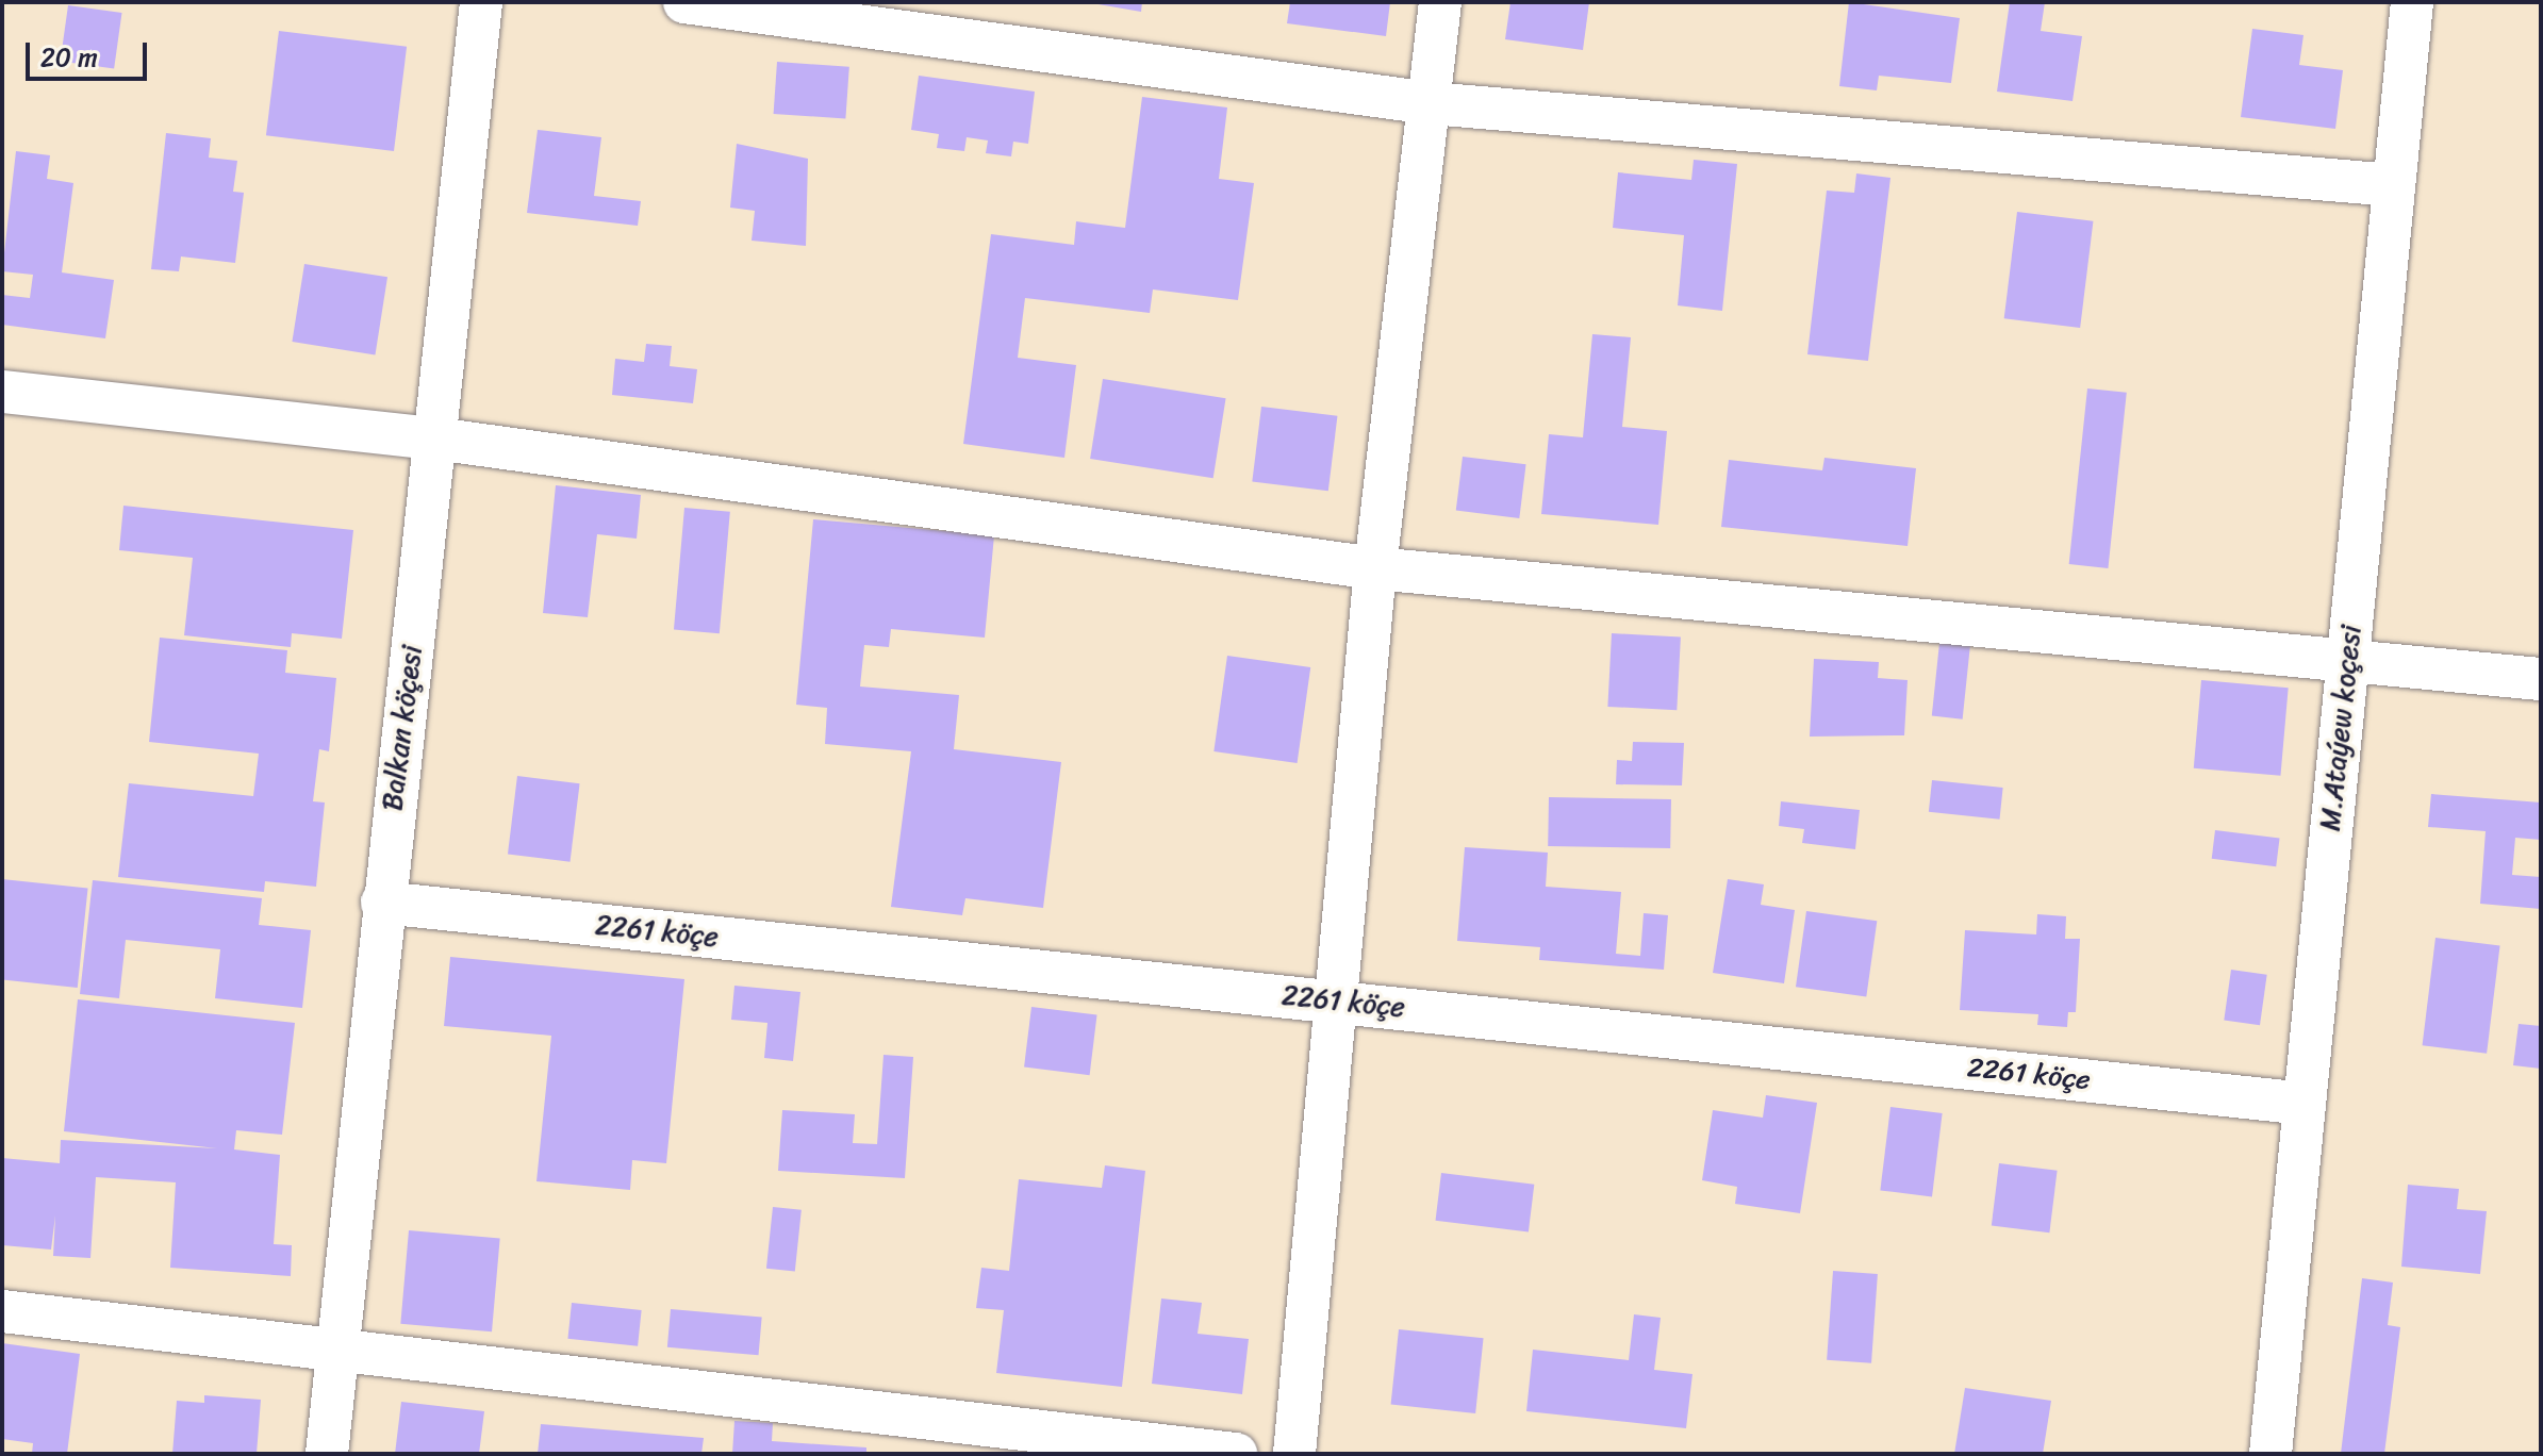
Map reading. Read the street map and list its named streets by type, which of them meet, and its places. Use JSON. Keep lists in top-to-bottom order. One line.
{"streets":{"street":["Balkan köçesi","M.Ataýew koçesi","2261 köçe"]},"crossings":[["Balkan köçesi","2261 köçe"],["M.Ataýew koçesi","2261 köçe"]],"scale_bar":"20 m"}
